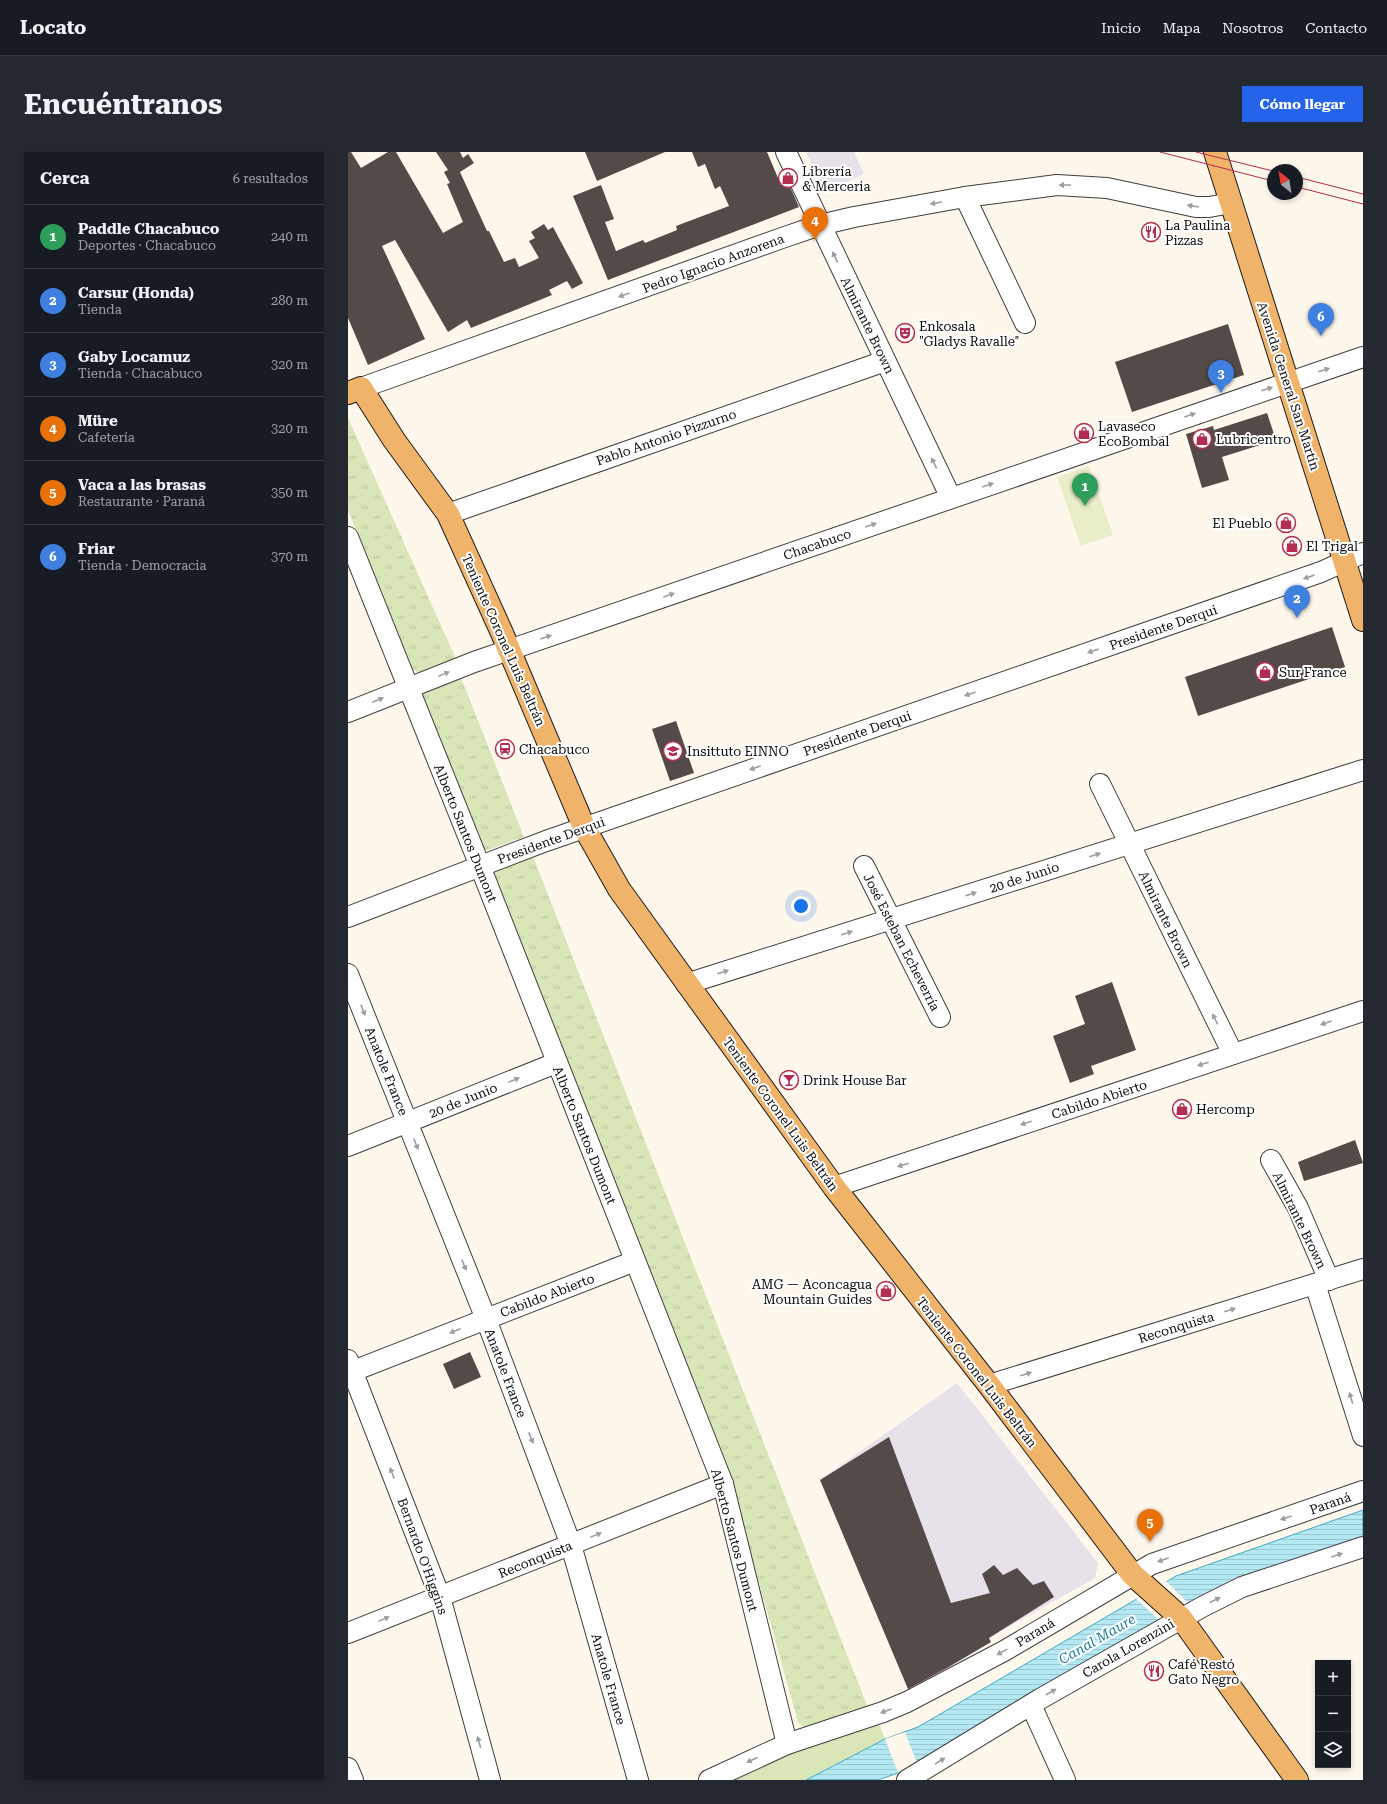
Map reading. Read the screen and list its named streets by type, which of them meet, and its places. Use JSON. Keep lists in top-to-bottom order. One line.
{"streets":{"main road":["Avenida General San Martín","Teniente Coronel Luis Beltrán"],"street":["Pedro Ignacio Anzorena","Almirante Brown","Pablo Antonio Pizzurno","Chacabuco","Presidente Derqui","Alberto Santos Dumont","20 de Junio","José Esteban Echeverría","Anatole France","Cabildo Abierto","Reconquista","Paraná","Bernardo O'Higgins","Carola Lorenzini"]},"crossings":[["Pedro Ignacio Anzorena","Almirante Brown"],["Pedro Ignacio Anzorena","Avenida General San Martín"],["Pedro Ignacio Anzorena","Teniente Coronel Luis Beltrán"],["Almirante Brown","Pablo Antonio Pizzurno"],["Almirante Brown","Chacabuco"],["Almirante Brown","20 de Junio"],["Almirante Brown","Cabildo Abierto"],["Almirante Brown","Reconquista"],["Avenida General San Martín","Chacabuco"],["Avenida General San Martín","Presidente Derqui"],["Pablo Antonio Pizzurno","Teniente Coronel Luis Beltrán"],["Chacabuco","Teniente Coronel Luis Beltrán"],["Chacabuco","Alberto Santos Dumont"],["Presidente Derqui","Teniente Coronel Luis Beltrán"],["Presidente Derqui","Alberto Santos Dumont"],["Teniente Coronel Luis Beltrán","20 de Junio"],["Teniente Coronel Luis Beltrán","Cabildo Abierto"],["Teniente Coronel Luis Beltrán","Reconquista"],["Teniente Coronel Luis Beltrán","Paraná"],["Teniente Coronel Luis Beltrán","Carola Lorenzini"],["Alberto Santos Dumont","20 de Junio"],["Alberto Santos Dumont","Cabildo Abierto"],["Alberto Santos Dumont","Reconquista"],["Alberto Santos Dumont","Paraná"],["20 de Junio","José Esteban Echeverría"],["20 de Junio","Anatole France"],["Anatole France","Cabildo Abierto"],["Anatole France","Reconquista"],["Cabildo Abierto","Bernardo O'Higgins"],["Reconquista","Bernardo O'Higgins"]],"one_way":["Pedro Ignacio Anzorena","Almirante Brown","Chacabuco","Presidente Derqui","20 de Junio","Anatole France","Cabildo Abierto","Reconquista","Paraná","Bernardo O'Higgins","Carola Lorenzini"],"water":["Canal Maure"],"places":{"shop":["Librería & Merceria","Lavaseco EcoBombal","Lubricentro","El Pueblo","El Trigal","Sur France","Hercomp","AMG — Aconcagua Mountain Guides"],"restaurant":["La Paulina Pizzas","Café Restó Gato Negro"],"theatre":["Enkosala \"Gladys Ravalle\""],"station":["Chacabuco"],"school or university":["Insittuto EINNO"],"bar":["Drink House Bar"]},"north":"top left","page":{"header":"Locato","nav":["Inicio","Mapa","Nosotros","Contacto"],"buttons":"Cómo llegar","title":"Encuéntranos","heading":["Cerca","6 resultados"],"list":[{"mark":"1","name":"Paddle Chacabuco","note":"Deportes · Chacabuco","value":"240 m"},{"mark":"2","name":"Carsur (Honda)","note":"Tienda","value":"280 m"},{"mark":"3","name":"Gaby Locamuz","note":"Tienda · Chacabuco","value":"320 m"},{"mark":"4","name":"Müre","note":"Cafetería","value":"320 m"},{"mark":"5","name":"Vaca a las brasas","note":"Restaurante · Paraná","value":"350 m"},{"mark":"6","name":"Friar","note":"Tienda · Democracia","value":"370 m"}],"pins":["4","6","3","1","2","5"],"map_buttons":["+","−"]}}
